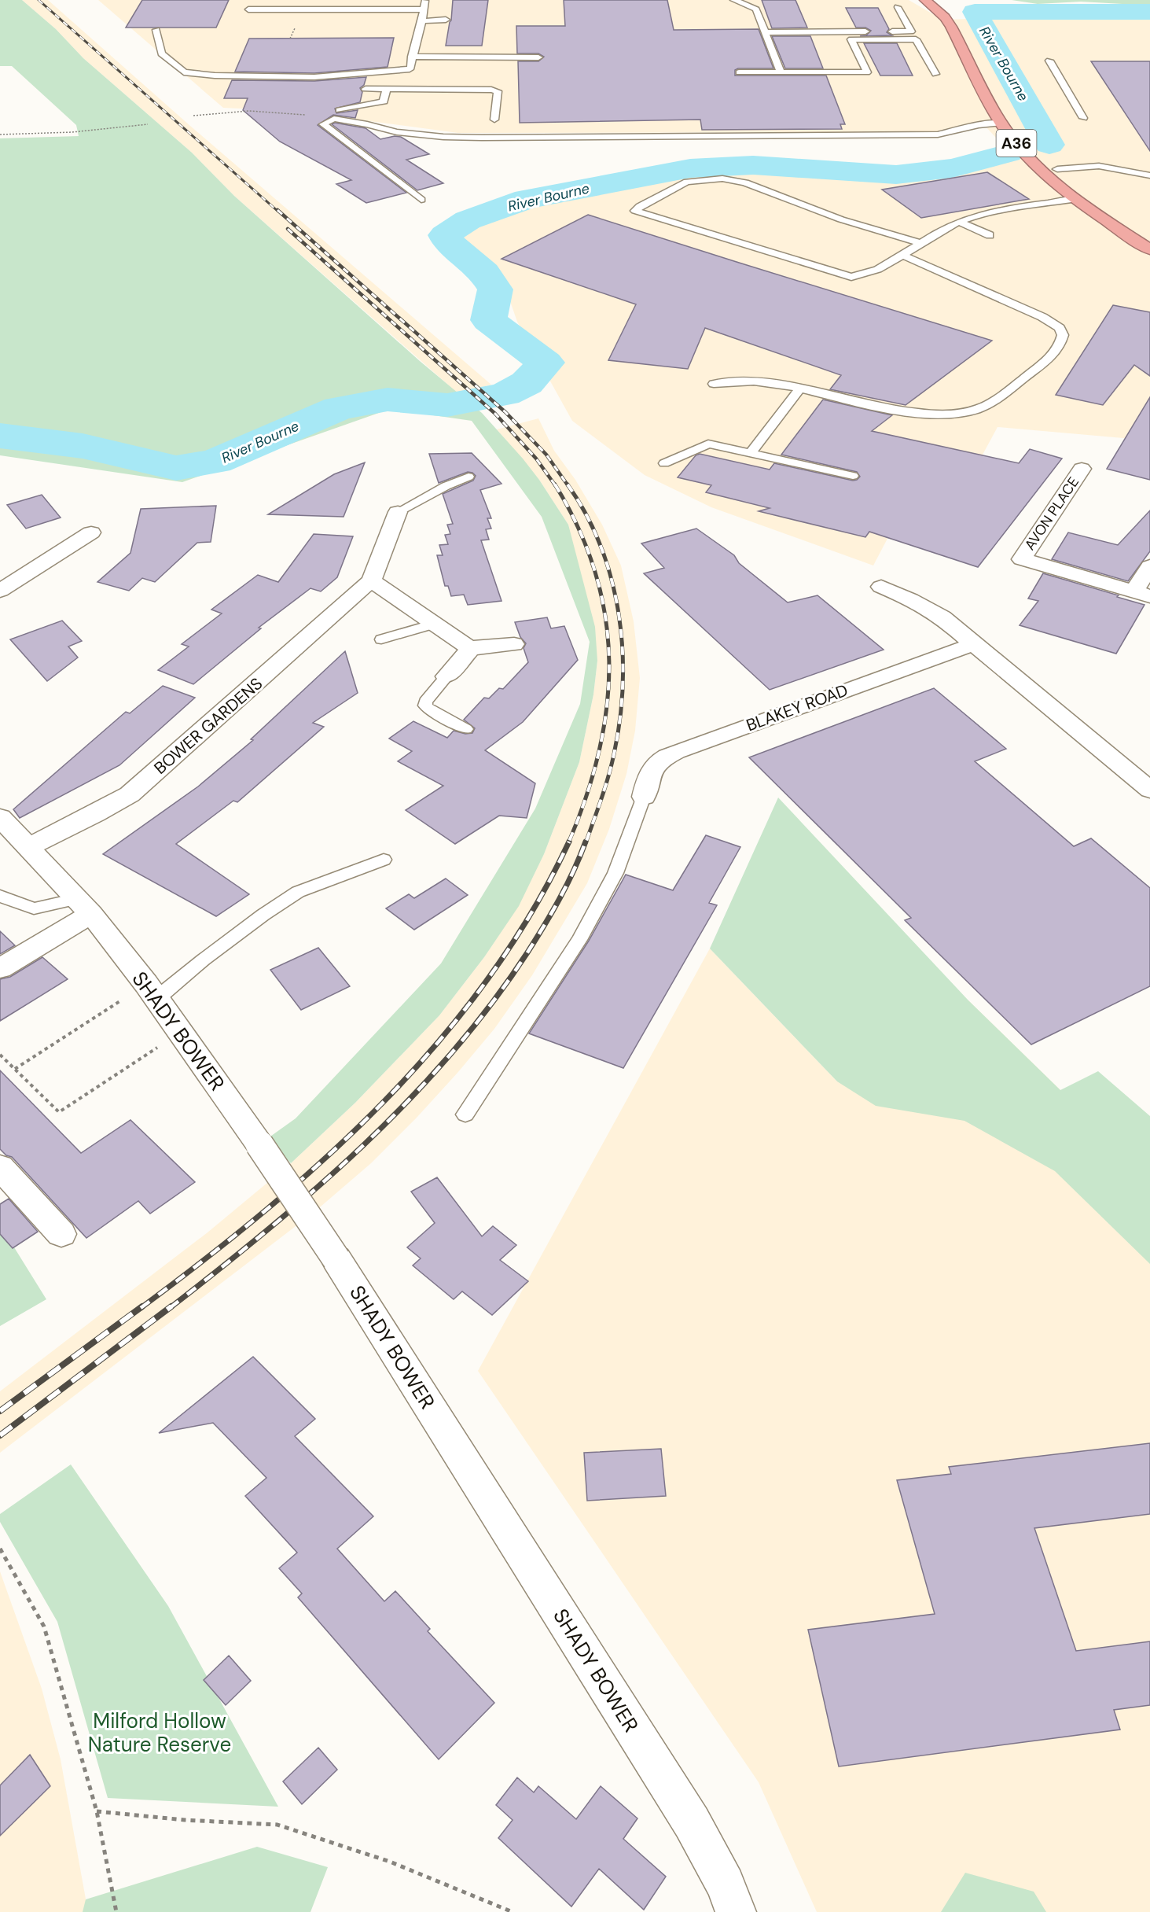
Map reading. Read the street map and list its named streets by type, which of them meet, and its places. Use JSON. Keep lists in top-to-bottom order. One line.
{"streets":{"highway":["A36"],"street":["AVON PLACE","BLAKEY ROAD","BOWER GARDENS","SHADY BOWER"]},"crossings":[["BOWER GARDENS","SHADY BOWER"]],"water":["River Bourne"],"parks":["Milford Hollow Nature Reserve"]}
